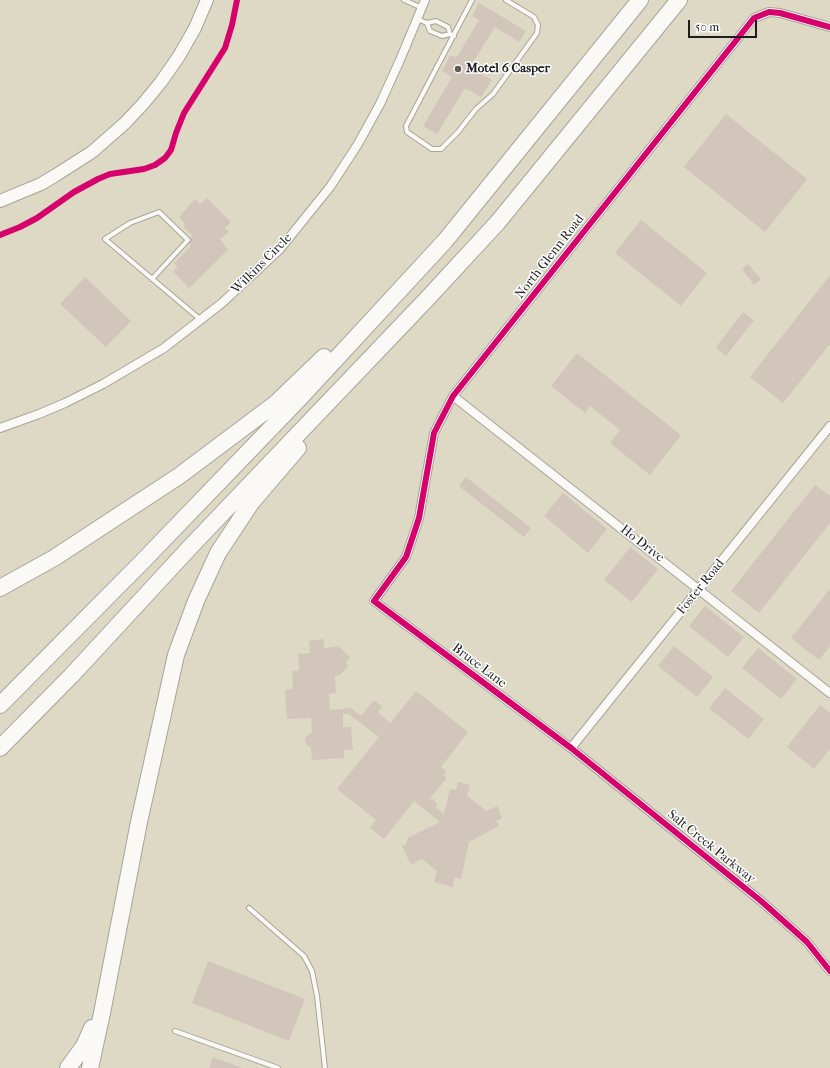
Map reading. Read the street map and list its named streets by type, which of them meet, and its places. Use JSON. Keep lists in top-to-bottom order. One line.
{"streets":{"street":["North Glenn Road","Wilkins Circle","Ho Drive","Foster Road","Bruce Lane","Salt Creek Parkway"]},"crossings":[["North Glenn Road","Ho Drive"],["North Glenn Road","Bruce Lane"],["Ho Drive","Foster Road"],["Foster Road","Bruce Lane"],["Foster Road","Salt Creek Parkway"],["Bruce Lane","Salt Creek Parkway"]],"places":["Motel 6 Casper"],"scale_bar":"50 m"}
